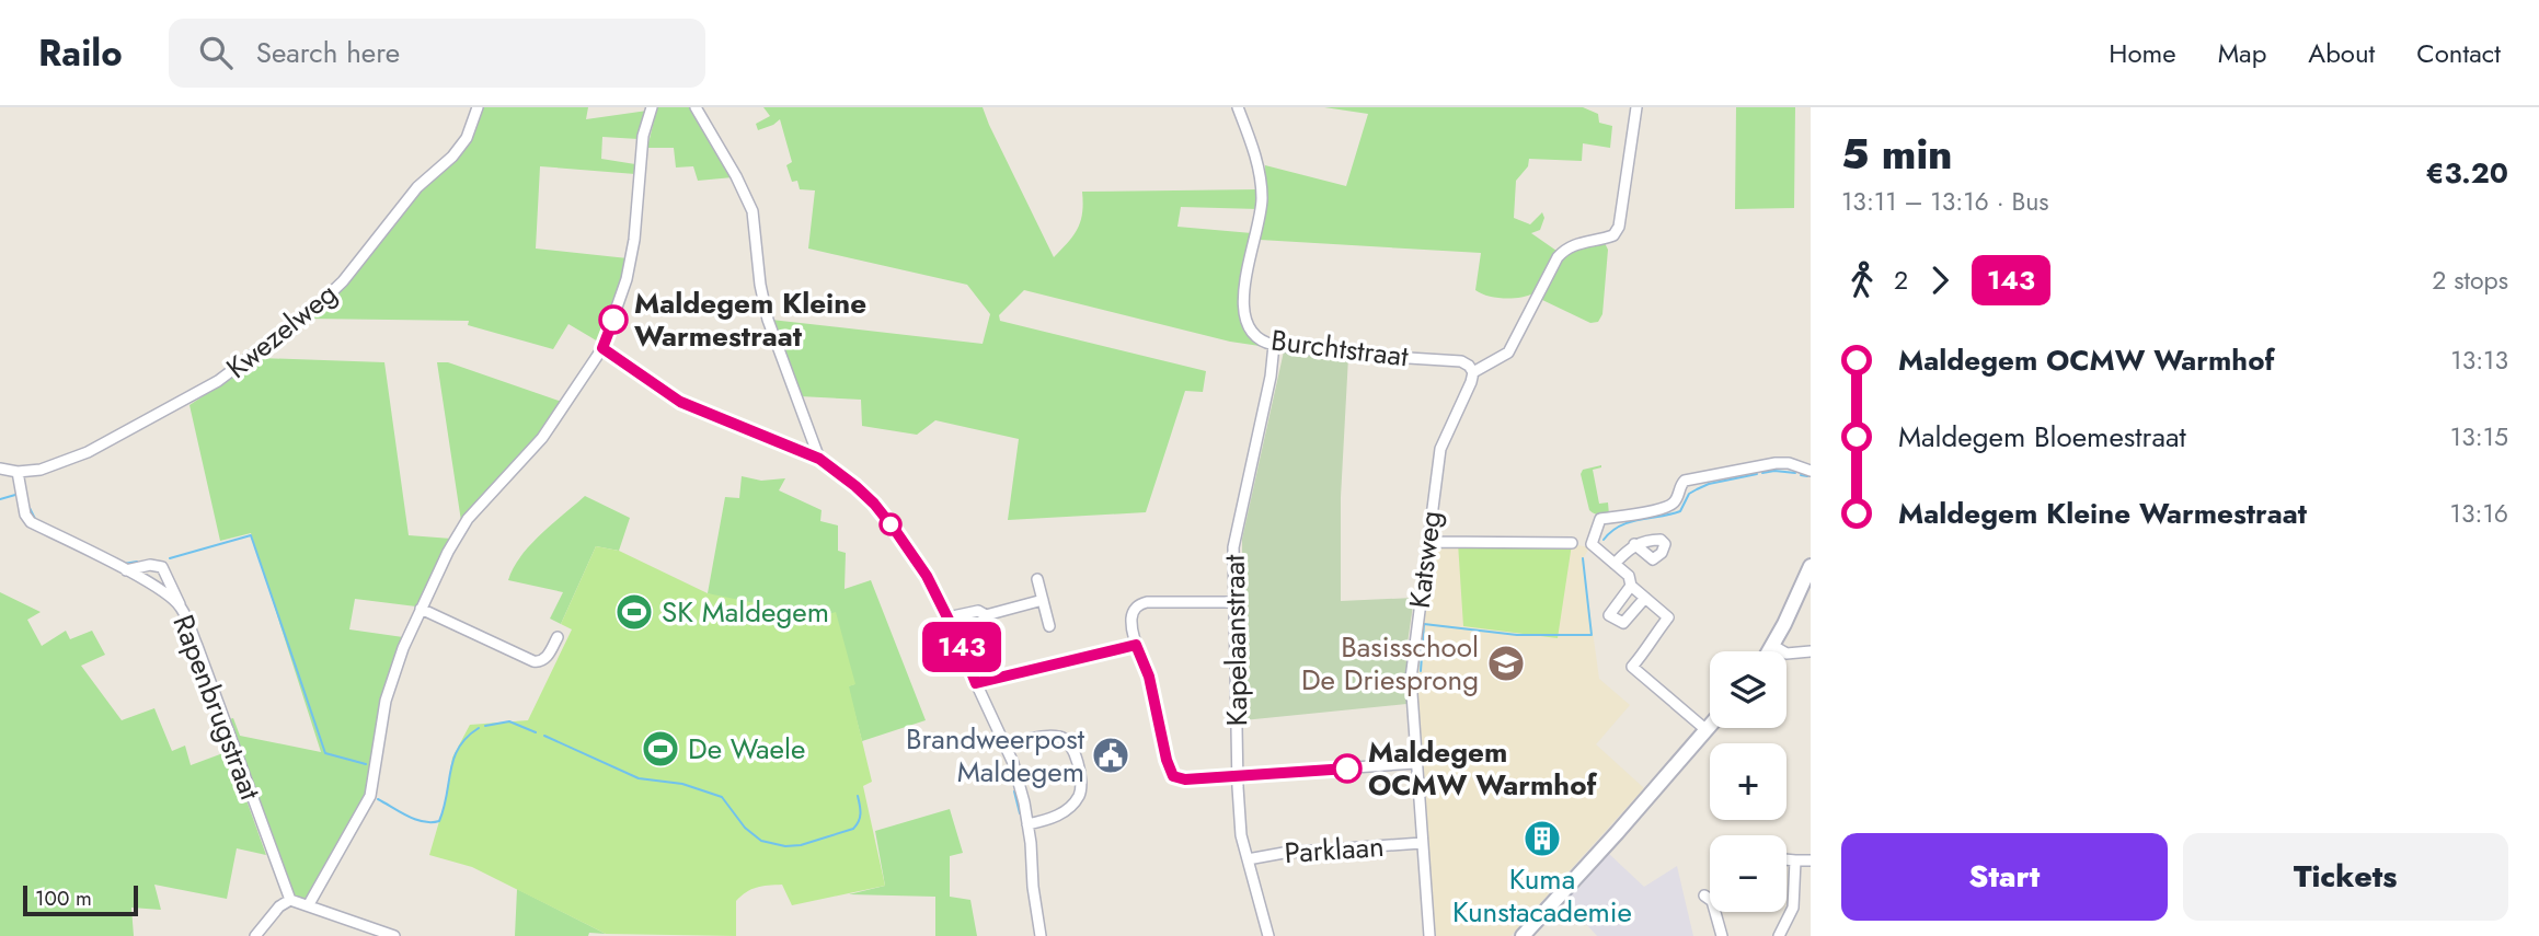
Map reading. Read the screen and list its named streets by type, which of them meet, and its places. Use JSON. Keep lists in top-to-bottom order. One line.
{"streets":{"street":["Kwezelweg","Burchtstraat","Katsweg","Kapelaanstraat","Rapenbrugstraat","Parklaan"]},"crossings":[["Kwezelweg","Rapenbrugstraat"],["Burchtstraat","Katsweg"],["Burchtstraat","Kapelaanstraat"],["Katsweg","Parklaan"],["Kapelaanstraat","Parklaan"]],"places":{"other":["Maldegem Kleine Warmestraat","Maldegem OCMW Warmhof"],"sports":["SK Maldegem","De Waele"],"school or university":["Basisschool De Driesprong"],"public building":["Brandweerpost Maldegem"],"building":["Kuma Kunstacademie"]},"lines":["bus line 143"],"scale_bar":"100 m","page":{"header":"Railo","search":"Search here","nav":["Home","Map","About","Contact"],"on_map":"143","heading":["5 min","13:11 – 13:16 · Bus","€3.20"],"legs":["2","143","2 stops"],"list":[{"name":"Maldegem OCMW Warmhof","value":"13:13"},{"name":"Maldegem Bloemestraat","value":"13:15"},{"name":"Maldegem Kleine Warmestraat","value":"13:16"}],"map_buttons":["+","−"],"buttons":["Start","Tickets"],"scale":"100 m"}}
